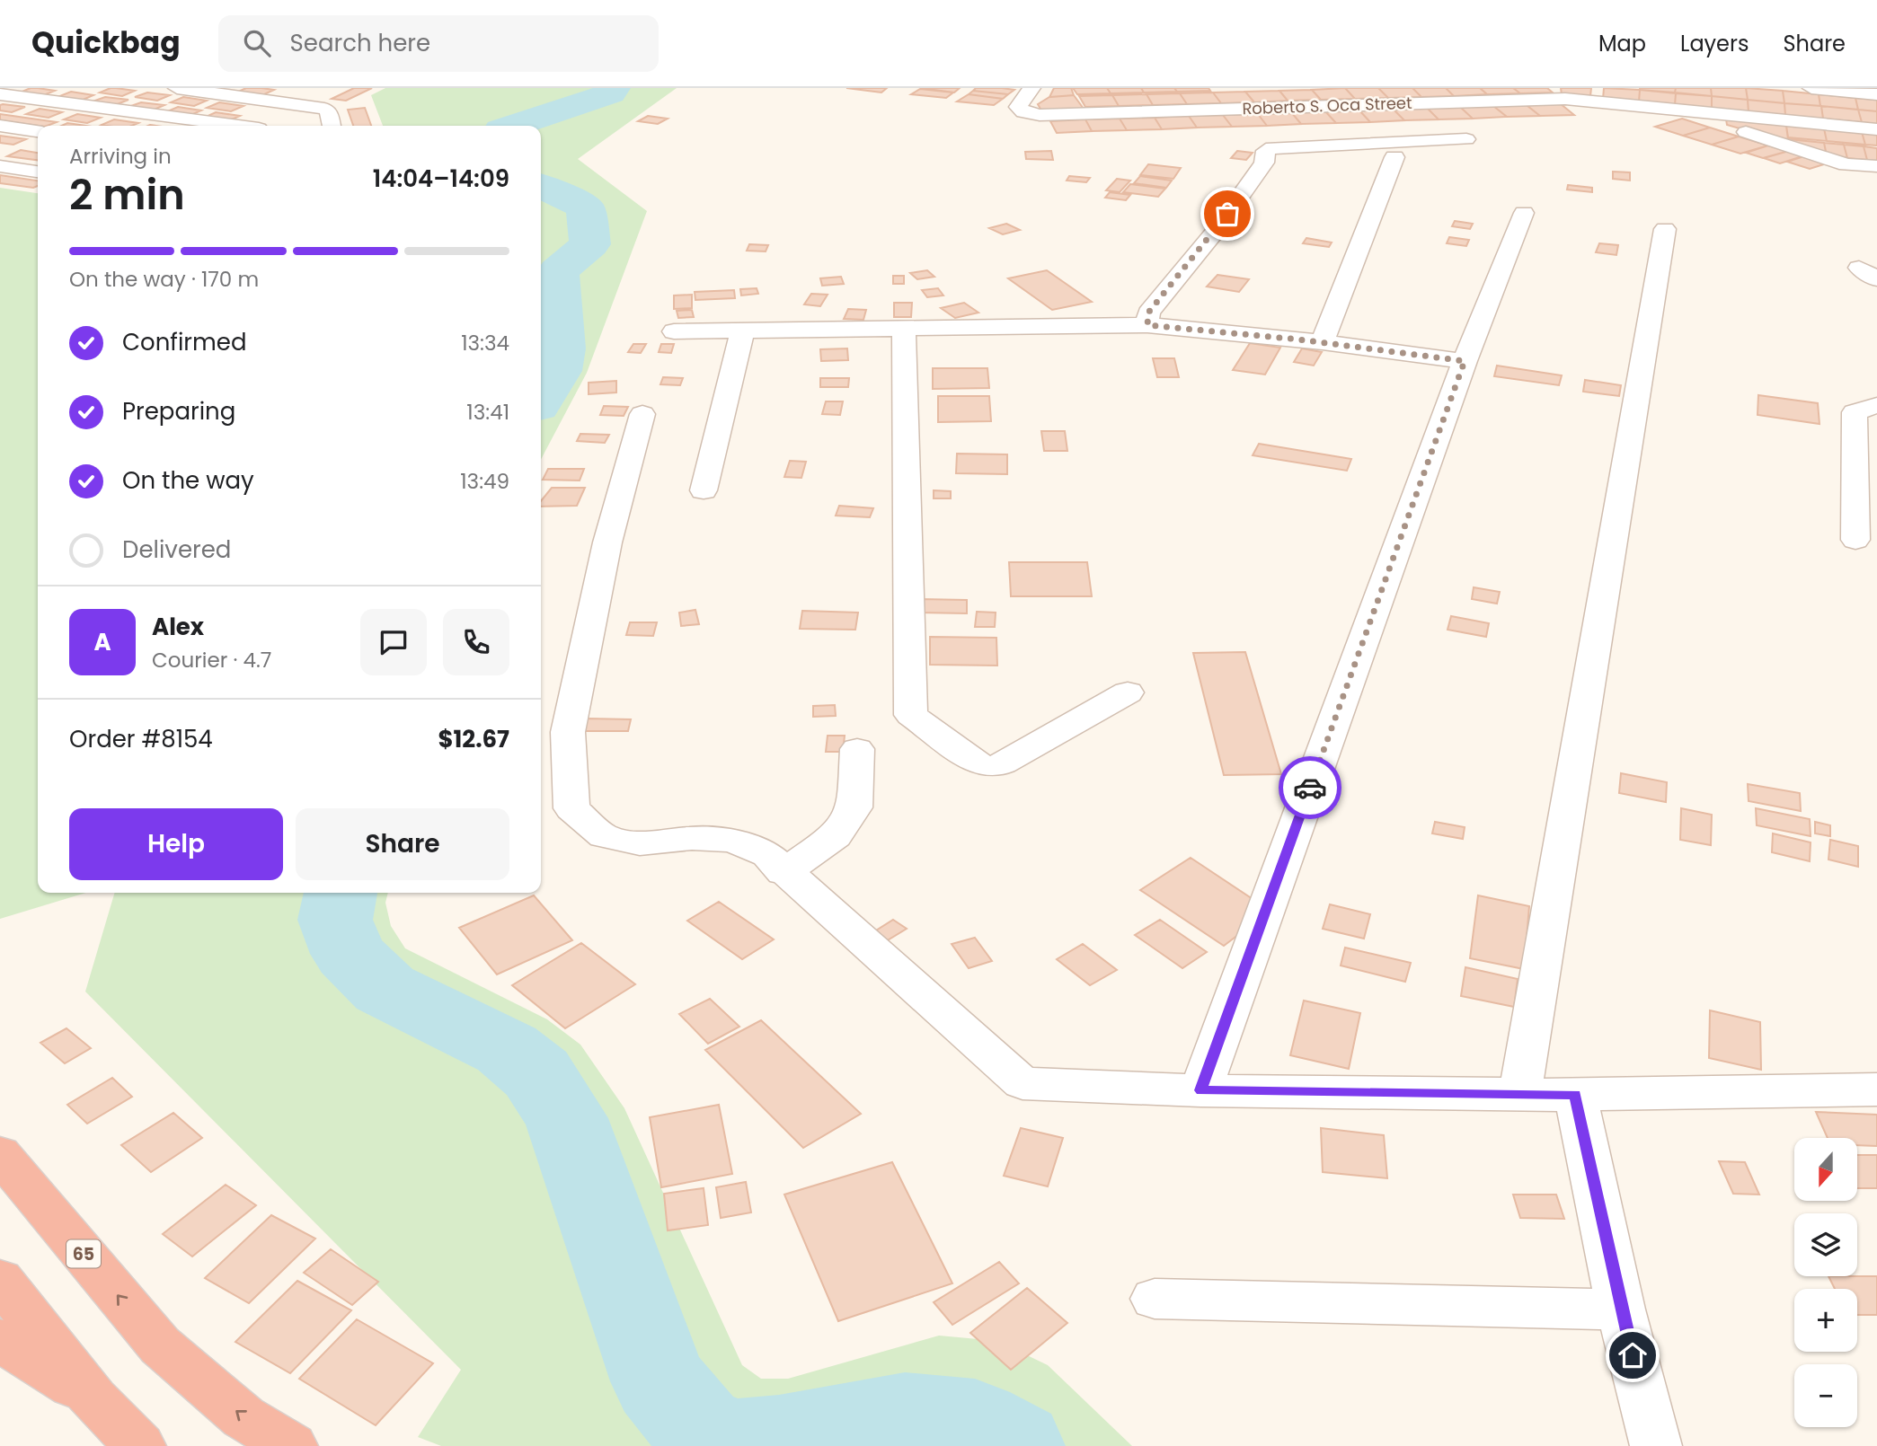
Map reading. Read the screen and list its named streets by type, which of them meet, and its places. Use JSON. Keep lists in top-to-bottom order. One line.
{"streets":{"highway":["65"],"street":["Roberto S. Oca Street"]},"north":"bottom","page":{"header":"Quickbag","search":"Search here","nav":["Map","Layers","Share"],"heading":["2 min","Arriving in","14:04–14:09"],"panel":["Alex","Courier · 4.7","Order #8154","$12.67"],"bar":"On the way · 170 m","list":[["Confirmed","13:34"],["Preparing","13:41"],["On the way","13:49"],"Delivered"],"round":"A","buttons":["Help","Share"],"map_buttons":["+","−"]}}
